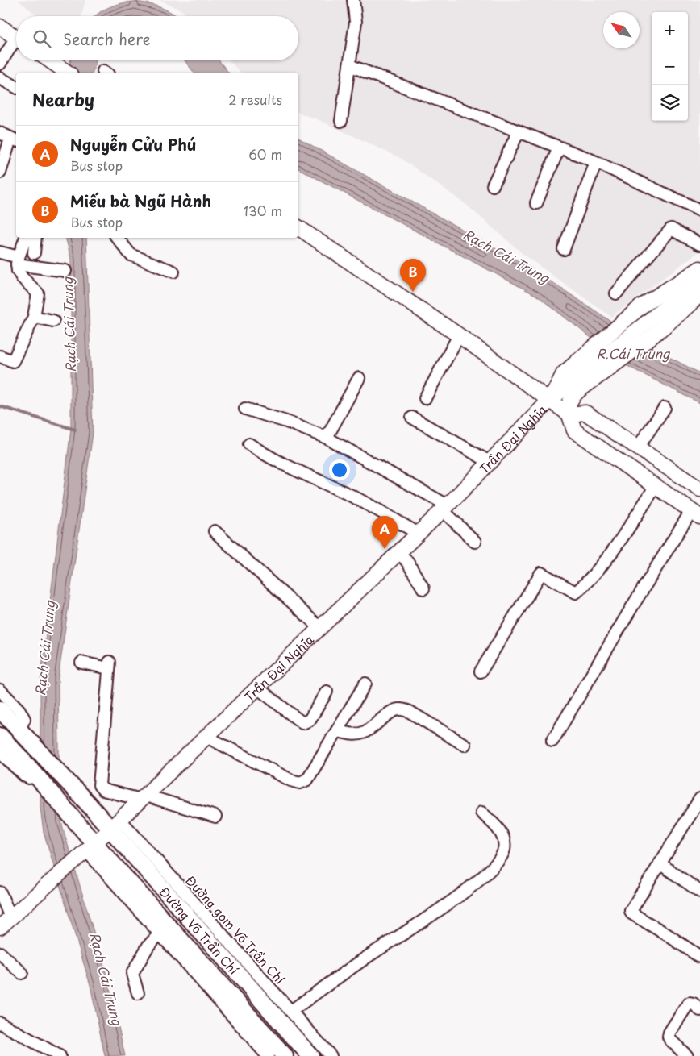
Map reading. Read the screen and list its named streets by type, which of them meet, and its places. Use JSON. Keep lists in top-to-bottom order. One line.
{"streets":{"highway":["Đường Võ Trần Chí"],"main road":["Trần Đại Nghĩa"],"street":["Đường gom Võ Trần Chí"]},"crossings":[["Trần Đại Nghĩa","Đường gom Võ Trần Chí"],["Trần Đại Nghĩa","Đường Võ Trần Chí"],["Đường gom Võ Trần Chí","Đường Võ Trần Chí"]],"water":["Rạch Cái Trung","R.Cái Trung"],"north":"top left","page":{"map_buttons":["+","−"],"search":"Search here","heading":["Nearby","2 results"],"list":[{"mark":"A","name":"Nguyễn Cửu Phú","note":"Bus stop","value":"60 m"},{"mark":"B","name":"Miếu bà Ngũ Hành","note":"Bus stop","value":"130 m"}],"pins":["B","A"]}}
